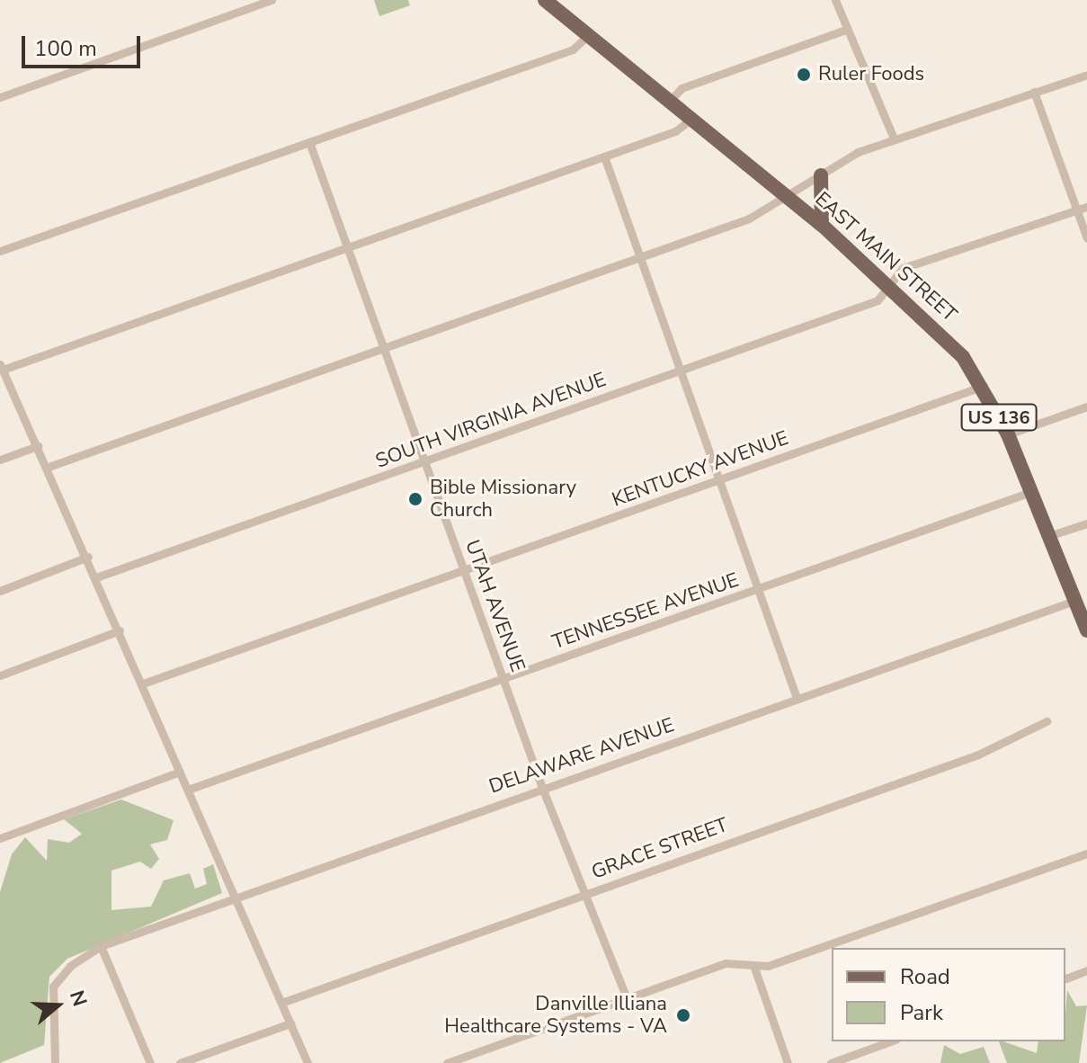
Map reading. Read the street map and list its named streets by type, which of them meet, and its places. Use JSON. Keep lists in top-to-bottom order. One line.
{"streets":{"main road":["EAST MAIN STREET","US 136"],"street":["SOUTH VIRGINIA AVENUE","KENTUCKY AVENUE","UTAH AVENUE","TENNESSEE AVENUE","DELAWARE AVENUE","GRACE STREET"]},"crossings":[["EAST MAIN STREET","SOUTH VIRGINIA AVENUE"],["EAST MAIN STREET","KENTUCKY AVENUE"],["EAST MAIN STREET","TENNESSEE AVENUE"],["EAST MAIN STREET","DELAWARE AVENUE"],["SOUTH VIRGINIA AVENUE","UTAH AVENUE"],["KENTUCKY AVENUE","UTAH AVENUE"],["UTAH AVENUE","TENNESSEE AVENUE"],["UTAH AVENUE","DELAWARE AVENUE"],["UTAH AVENUE","GRACE STREET"]],"places":["Ruler Foods","Bible Missionary Church","Danville Illiana Healthcare Systems - VA"],"legend":["Road","Park"],"scale_bar":"100 m","north":"right"}
